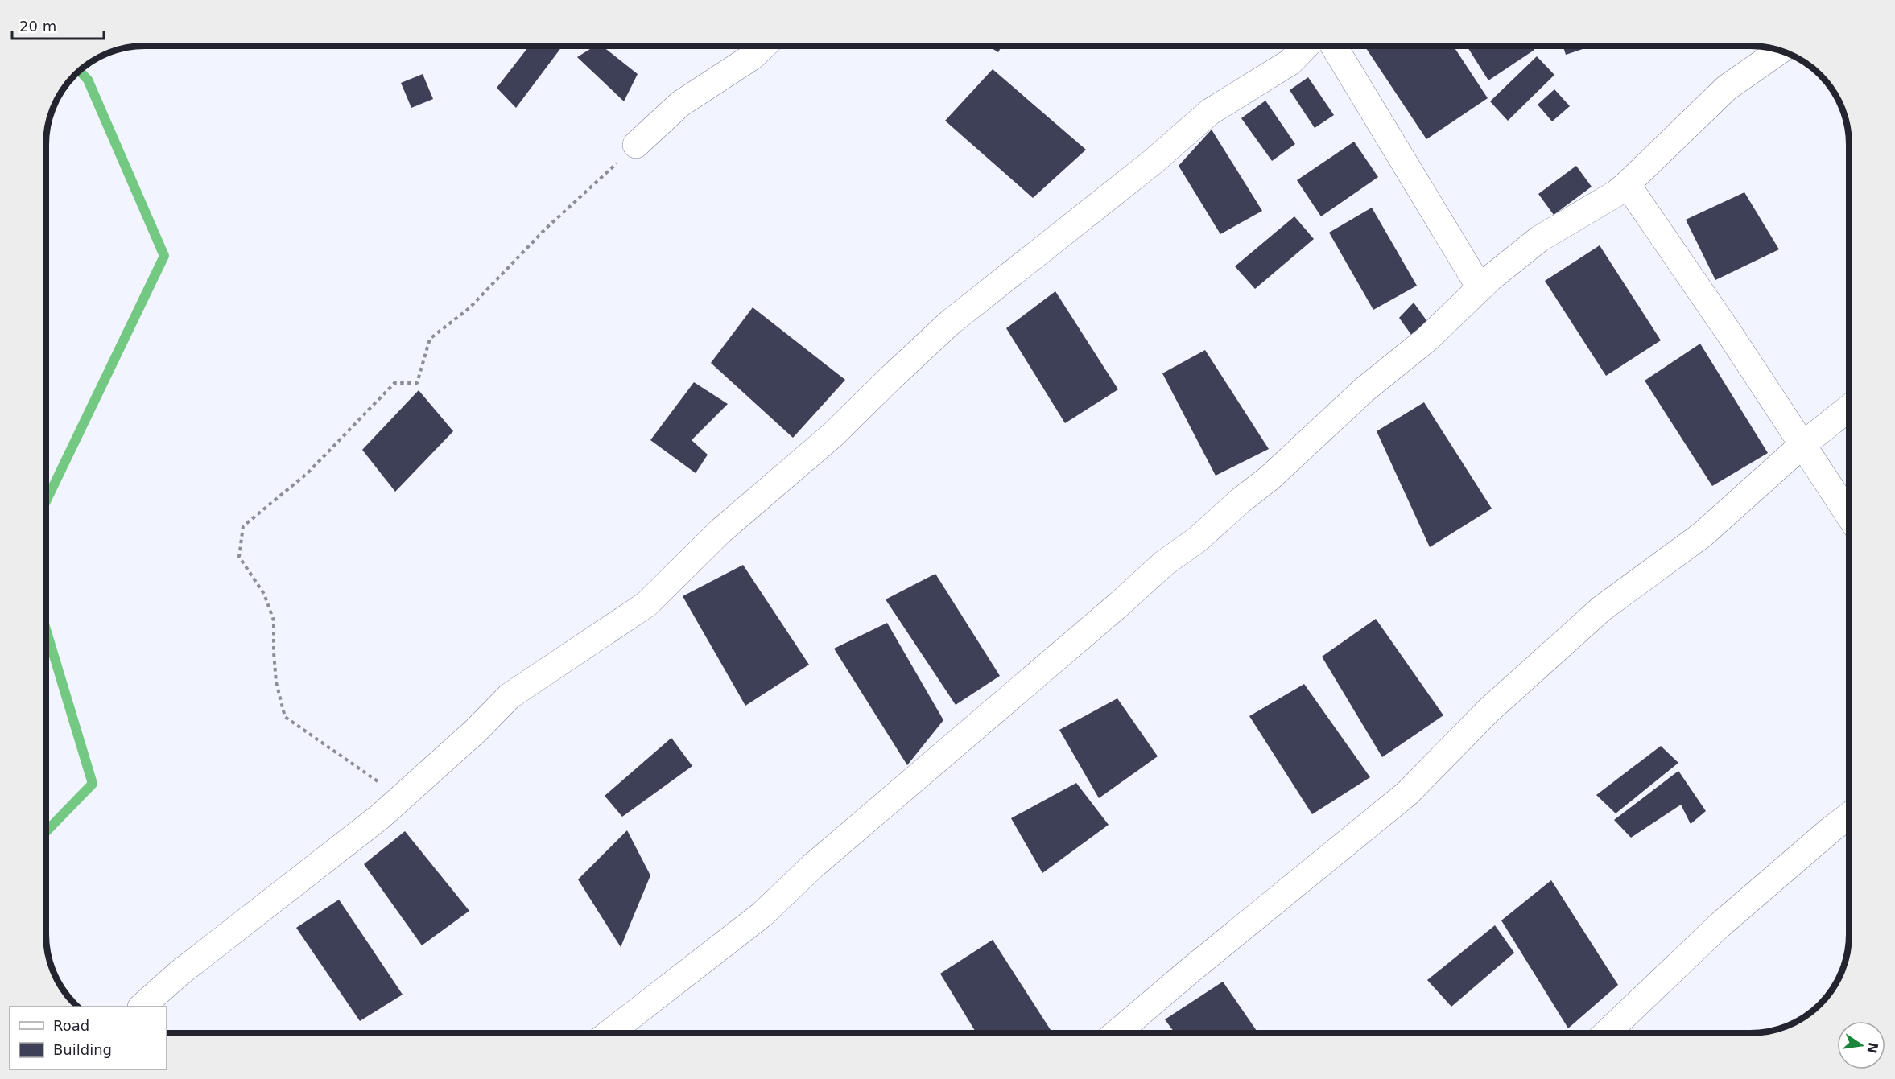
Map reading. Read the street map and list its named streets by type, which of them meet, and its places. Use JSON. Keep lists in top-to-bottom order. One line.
{"legend":["Road","Building"],"scale_bar":"20 m","north":"right"}
